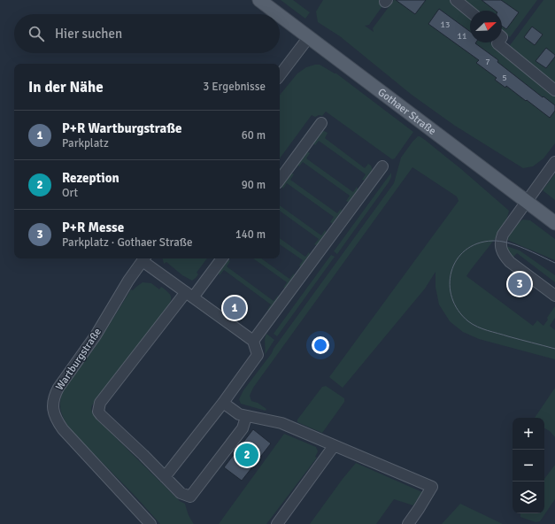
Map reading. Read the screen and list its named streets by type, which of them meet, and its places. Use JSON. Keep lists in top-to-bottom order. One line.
{"streets":{"main road":["Gothaer Straße"],"street":["Wartburgstraße"]},"house_numbers":["13","11","7","5"],"north":"top right","page":{"search":"Hier suchen","heading":["In der Nähe","3 Ergebnisse"],"list":[{"mark":"1","name":"P+R Wartburgstraße","note":"Parkplatz","value":"60 m"},{"mark":"2","name":"Rezeption","note":"Ort","value":"90 m"},{"mark":"3","name":"P+R Messe","note":"Parkplatz · Gothaer Straße","value":"140 m"}],"pins":["3","1","2"],"map_buttons":["+","−"]}}
